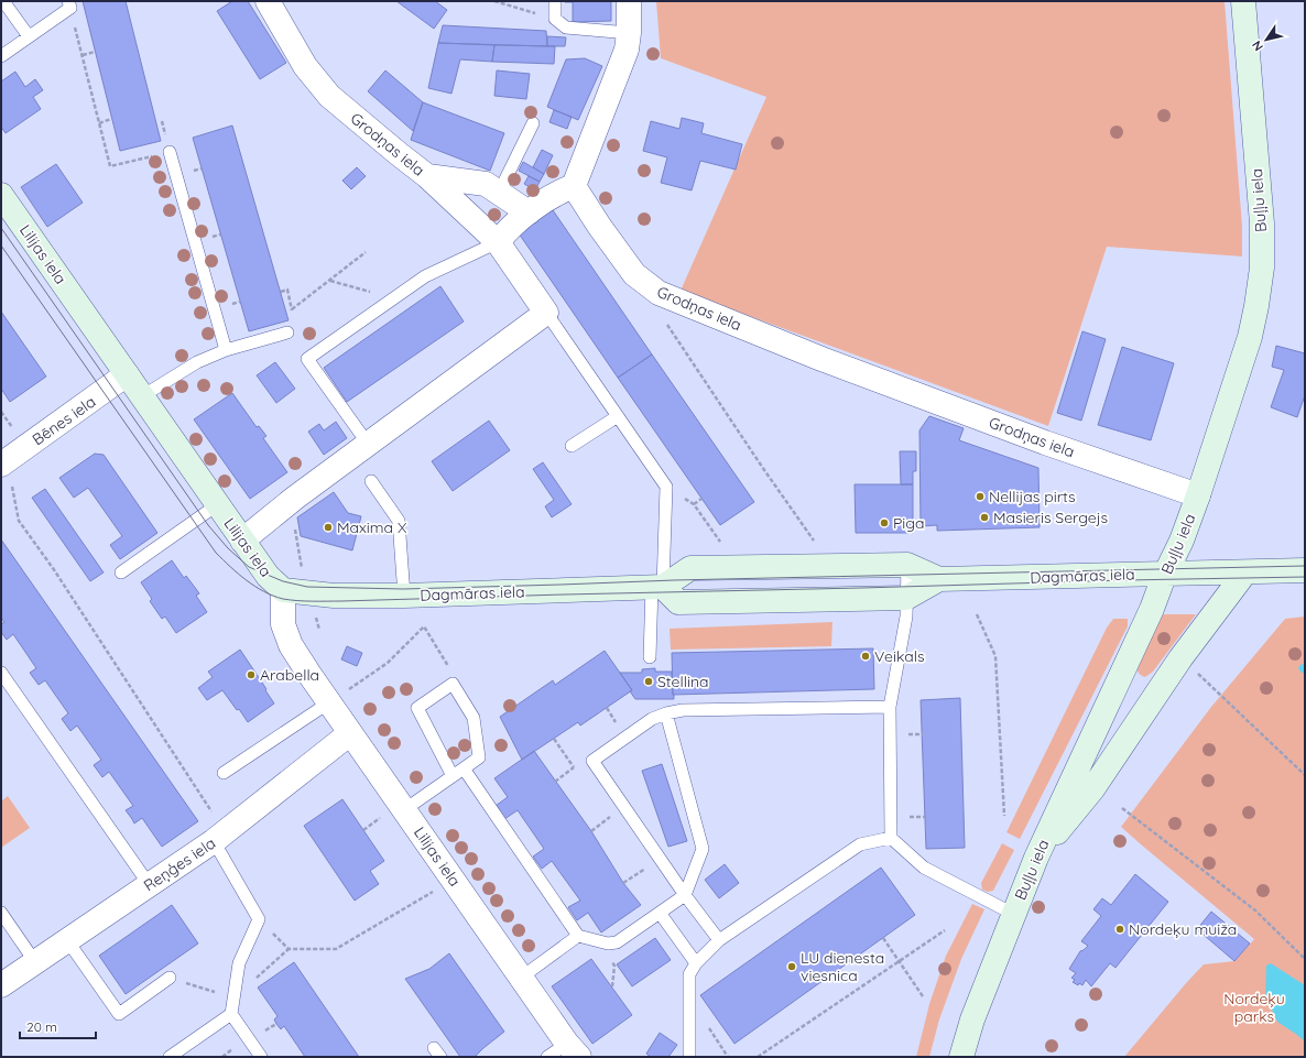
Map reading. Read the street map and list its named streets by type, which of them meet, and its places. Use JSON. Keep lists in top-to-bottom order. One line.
{"streets":{"street":["Grodņas iela","Buļļu iela","Lilijas iela","Bēnes iela","Dagmāras iela","Reņģes iela"]},"crossings":[["Grodņas iela","Buļļu iela"],["Buļļu iela","Dagmāras iela"],["Lilijas iela","Bēnes iela"],["Lilijas iela","Dagmāras iela"],["Lilijas iela","Reņģes iela"]],"parks":["Nordeķu parks"],"places":["Nellijas pirts","Masieris Sergejs","Piga","Maxima X","Veikals","Arabella","Stellina","Nordeķu muiža","LU dienesta viesnica"],"scale_bar":"20 m","north":"bottom left"}
